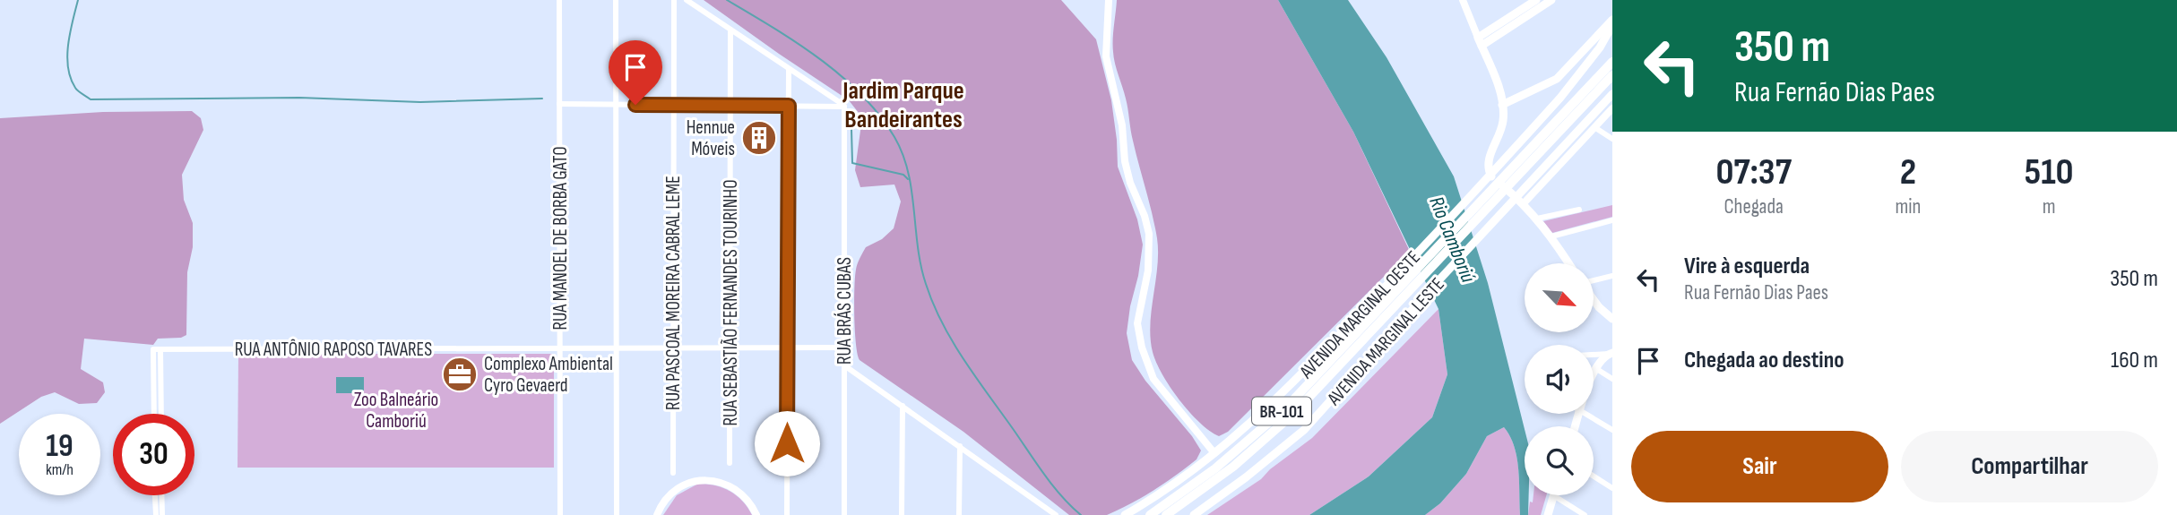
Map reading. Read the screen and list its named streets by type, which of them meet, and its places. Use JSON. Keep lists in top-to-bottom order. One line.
{"streets":{"highway":["BR-101"],"main road":["AVENIDA MARGINAL OESTE","AVENIDA MARGINAL LESTE"],"street":["RUA MANOEL DE BORBA GATO","RUA PASCOAL MOREIRA CABRAL LEME","RUA SEBASTIÃO FERNANDES TOURINHO","RUA BRÁS CUBAS","RUA ANTÔNIO RAPOSO TAVARES"]},"crossings":[["RUA MANOEL DE BORBA GATO","RUA ANTÔNIO RAPOSO TAVARES"],["RUA PASCOAL MOREIRA CABRAL LEME","RUA ANTÔNIO RAPOSO TAVARES"],["RUA SEBASTIÃO FERNANDES TOURINHO","RUA ANTÔNIO RAPOSO TAVARES"],["RUA BRÁS CUBAS","RUA ANTÔNIO RAPOSO TAVARES"]],"districts":["Jardim Parque Bandeirantes"],"water":["Rio Camboriú"],"parks":["Zoo Balneário Camboriú"],"places":{"building":["Hennue Móveis"],"office":["Complexo Ambiental Cyro Gevaerd"]},"north":"bottom right","page":{"turn":["350 m","Rua Fernão Dias Paes"],"eta":["07:37","Chegada","2","min","510","m"],"list":[{"name":"Vire à esquerda","note":"Rua Fernão Dias Paes","value":"350 m"},{"name":"Chegada ao destino","value":"160 m"}],"speed":"19 km/h","limit":"30","buttons":["Sair","Compartilhar"]}}
